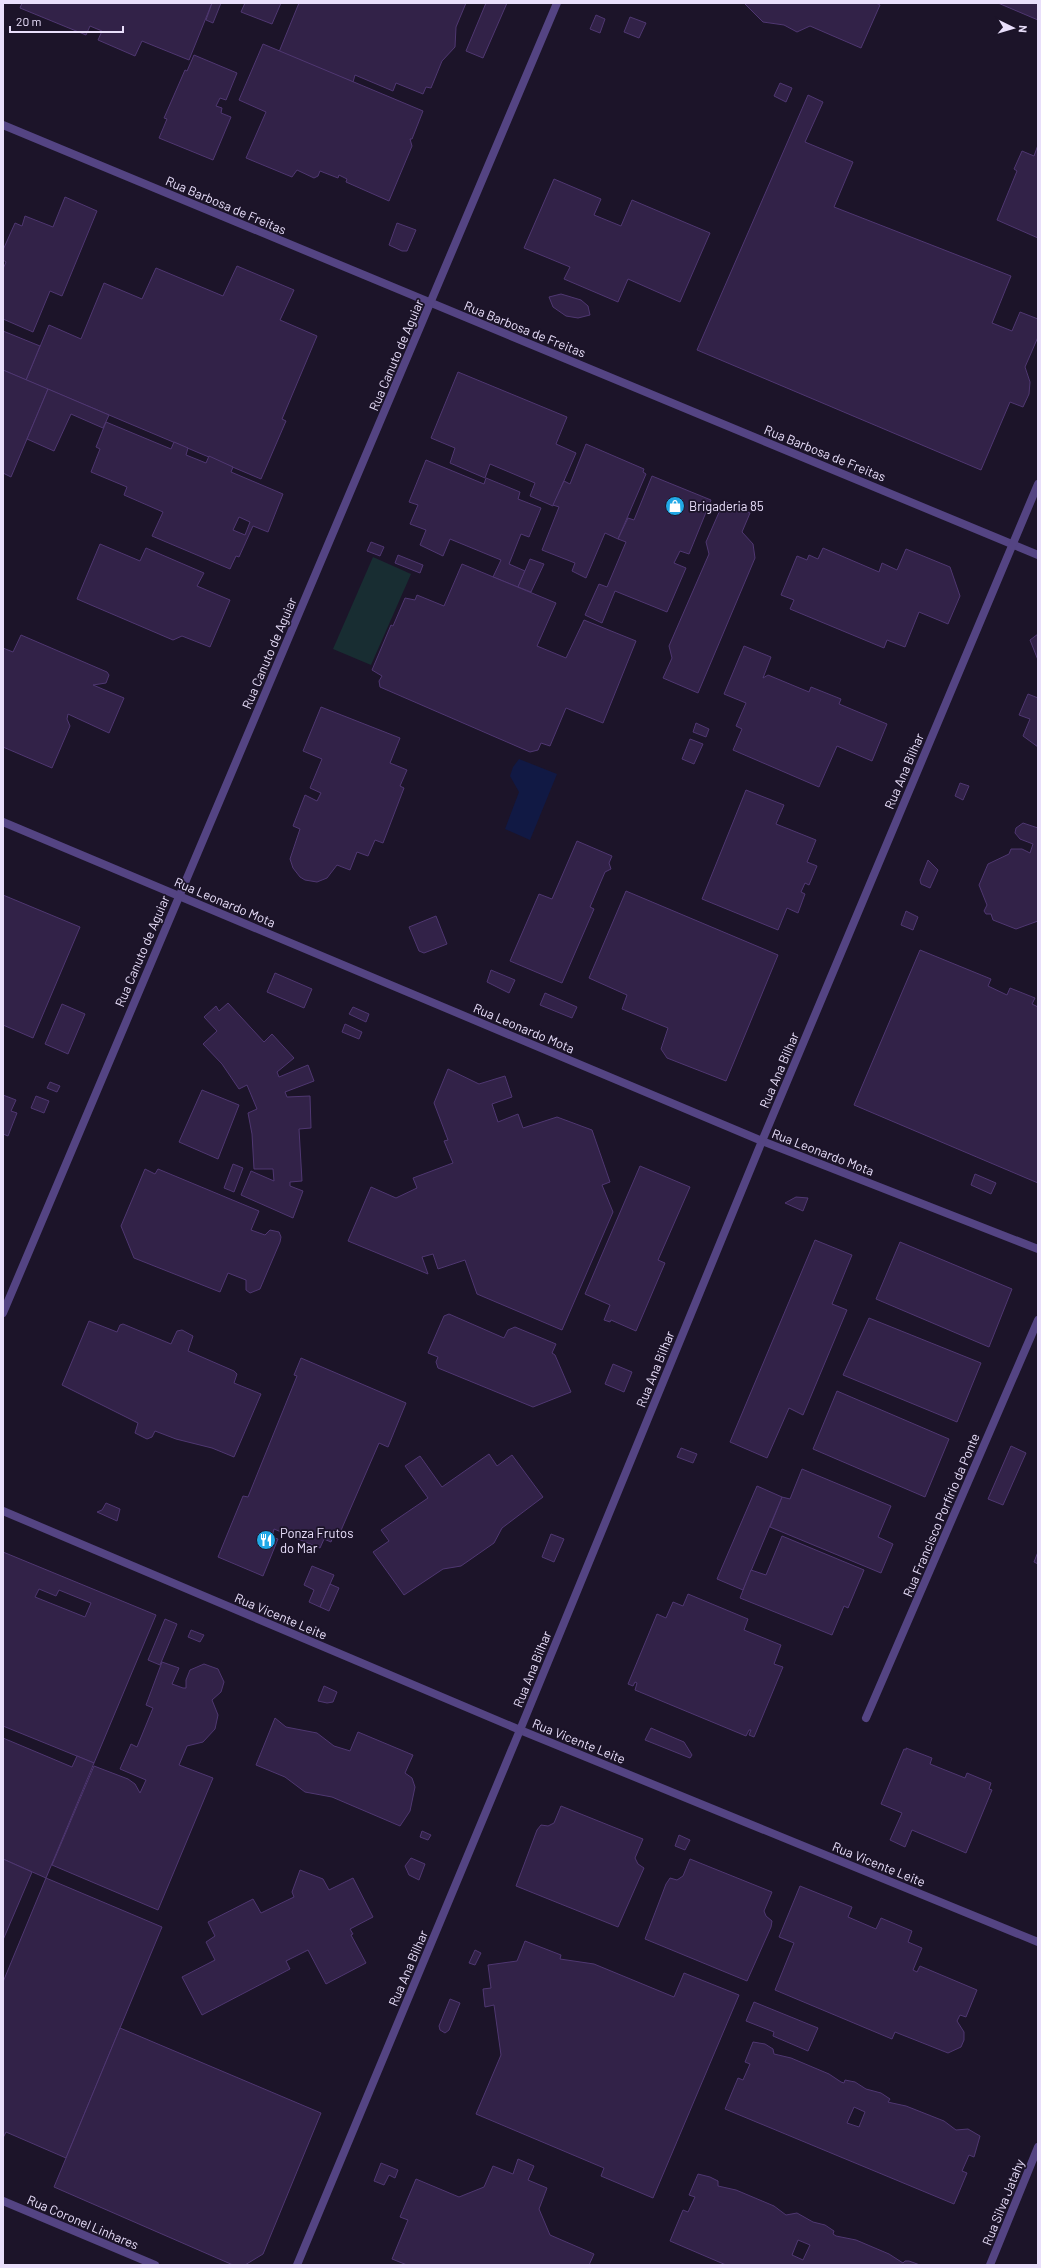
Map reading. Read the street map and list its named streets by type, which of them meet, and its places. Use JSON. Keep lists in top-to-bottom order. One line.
{"streets":{"street":["Rua Barbosa de Freitas","Rua Canuto de Aguiar","Rua Ana Bilhar","Rua Leonardo Mota","Rua Francisco Porfírio da Ponte","Rua Vicente Leite","Rua Silva Jatahy","Rua Coronel Linhares"]},"crossings":[["Rua Barbosa de Freitas","Rua Canuto de Aguiar"],["Rua Barbosa de Freitas","Rua Ana Bilhar"],["Rua Canuto de Aguiar","Rua Leonardo Mota"],["Rua Ana Bilhar","Rua Leonardo Mota"],["Rua Ana Bilhar","Rua Vicente Leite"]],"places":{"shop":["Brigaderia 85"],"restaurant":["Ponza Frutos do Mar"]},"scale_bar":"20 m","north":"right"}
